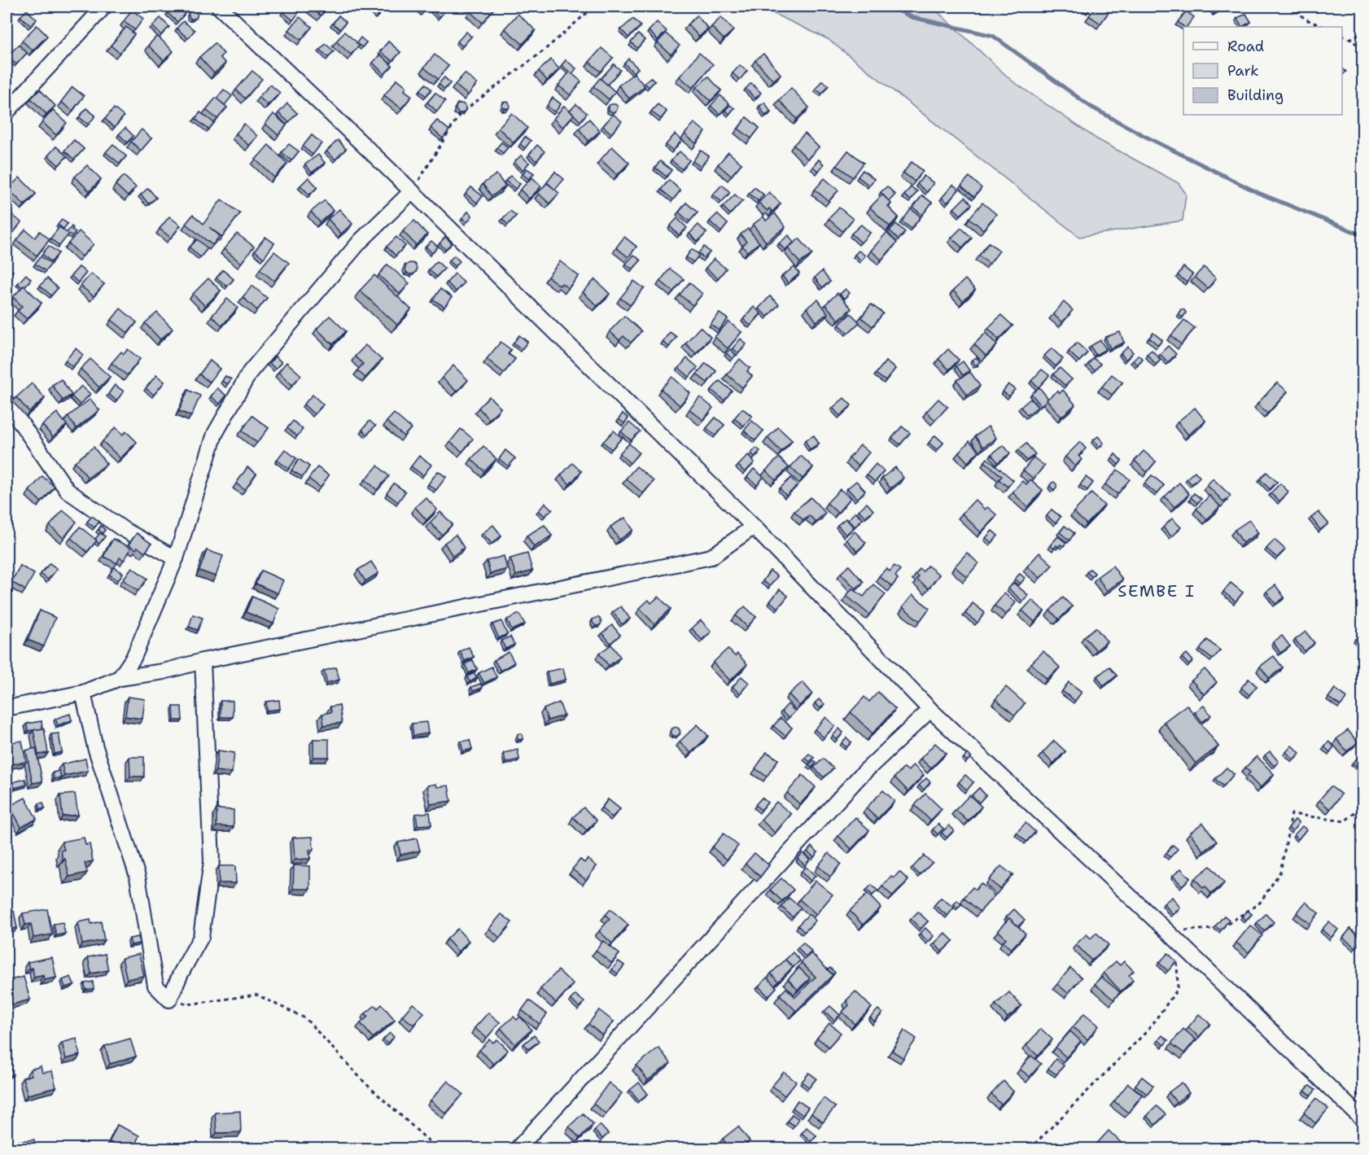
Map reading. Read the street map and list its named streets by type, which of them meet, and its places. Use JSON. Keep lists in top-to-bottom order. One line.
{"districts":["SEMBE I"],"legend":["Road","Park","Building"]}
